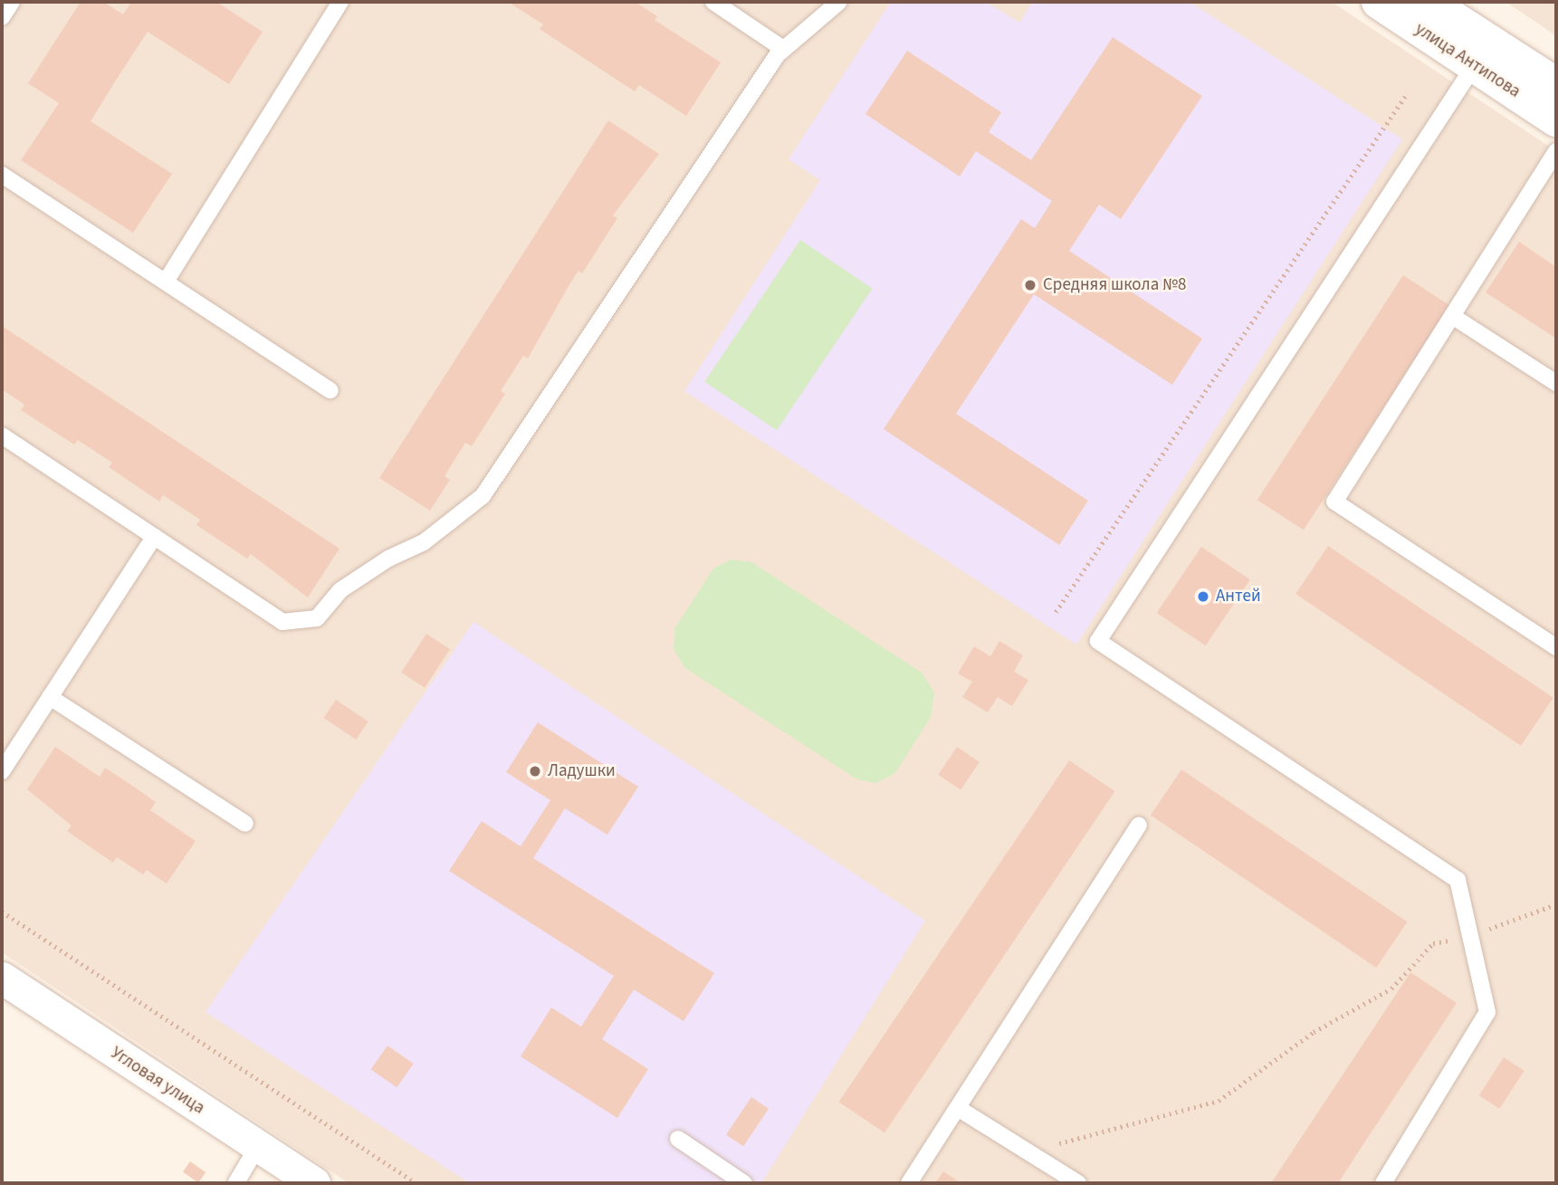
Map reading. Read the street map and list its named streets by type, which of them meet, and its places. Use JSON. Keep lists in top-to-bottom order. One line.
{"streets":{"main road":["улица Антипова"],"street":["Угловая улица"]},"places":["Средняя школа №8","Антей","Ладушки"]}
